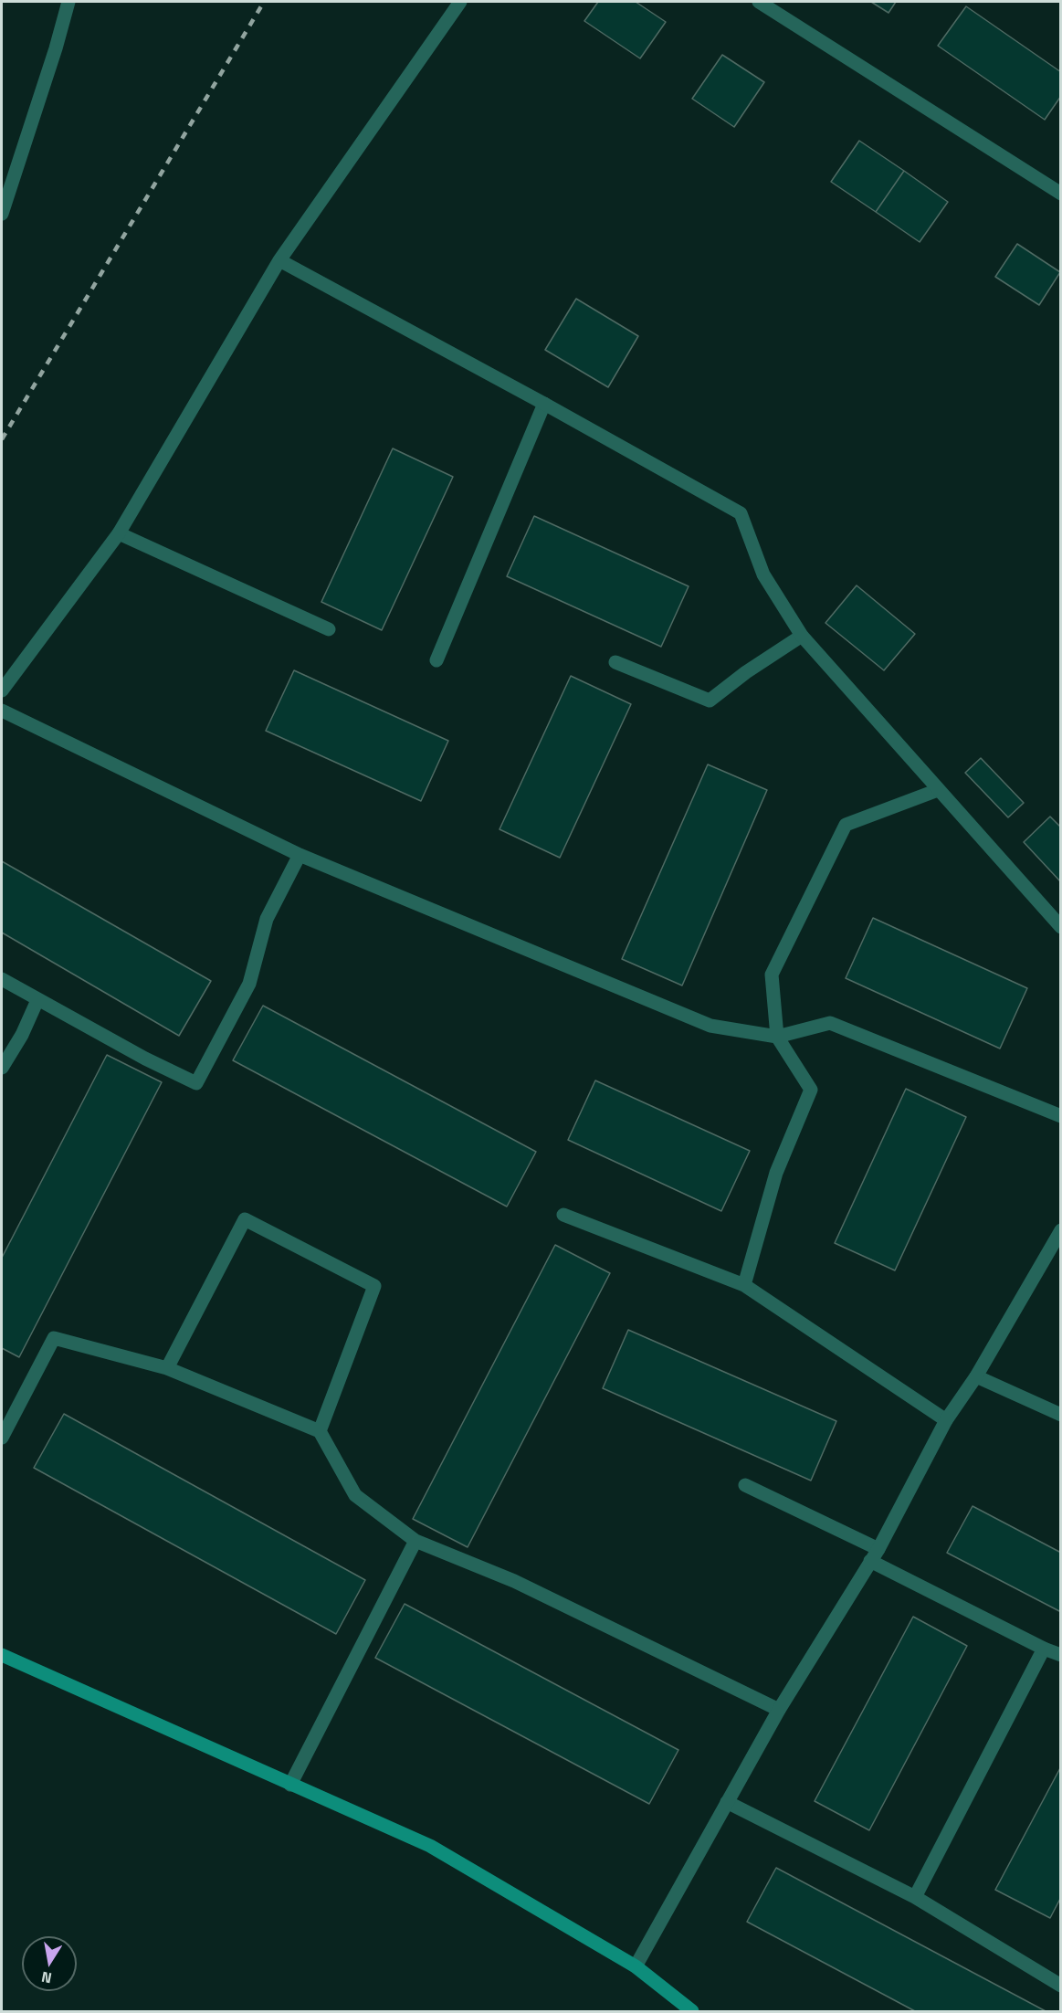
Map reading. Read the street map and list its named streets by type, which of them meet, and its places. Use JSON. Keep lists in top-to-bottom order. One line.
{"north":"bottom"}
